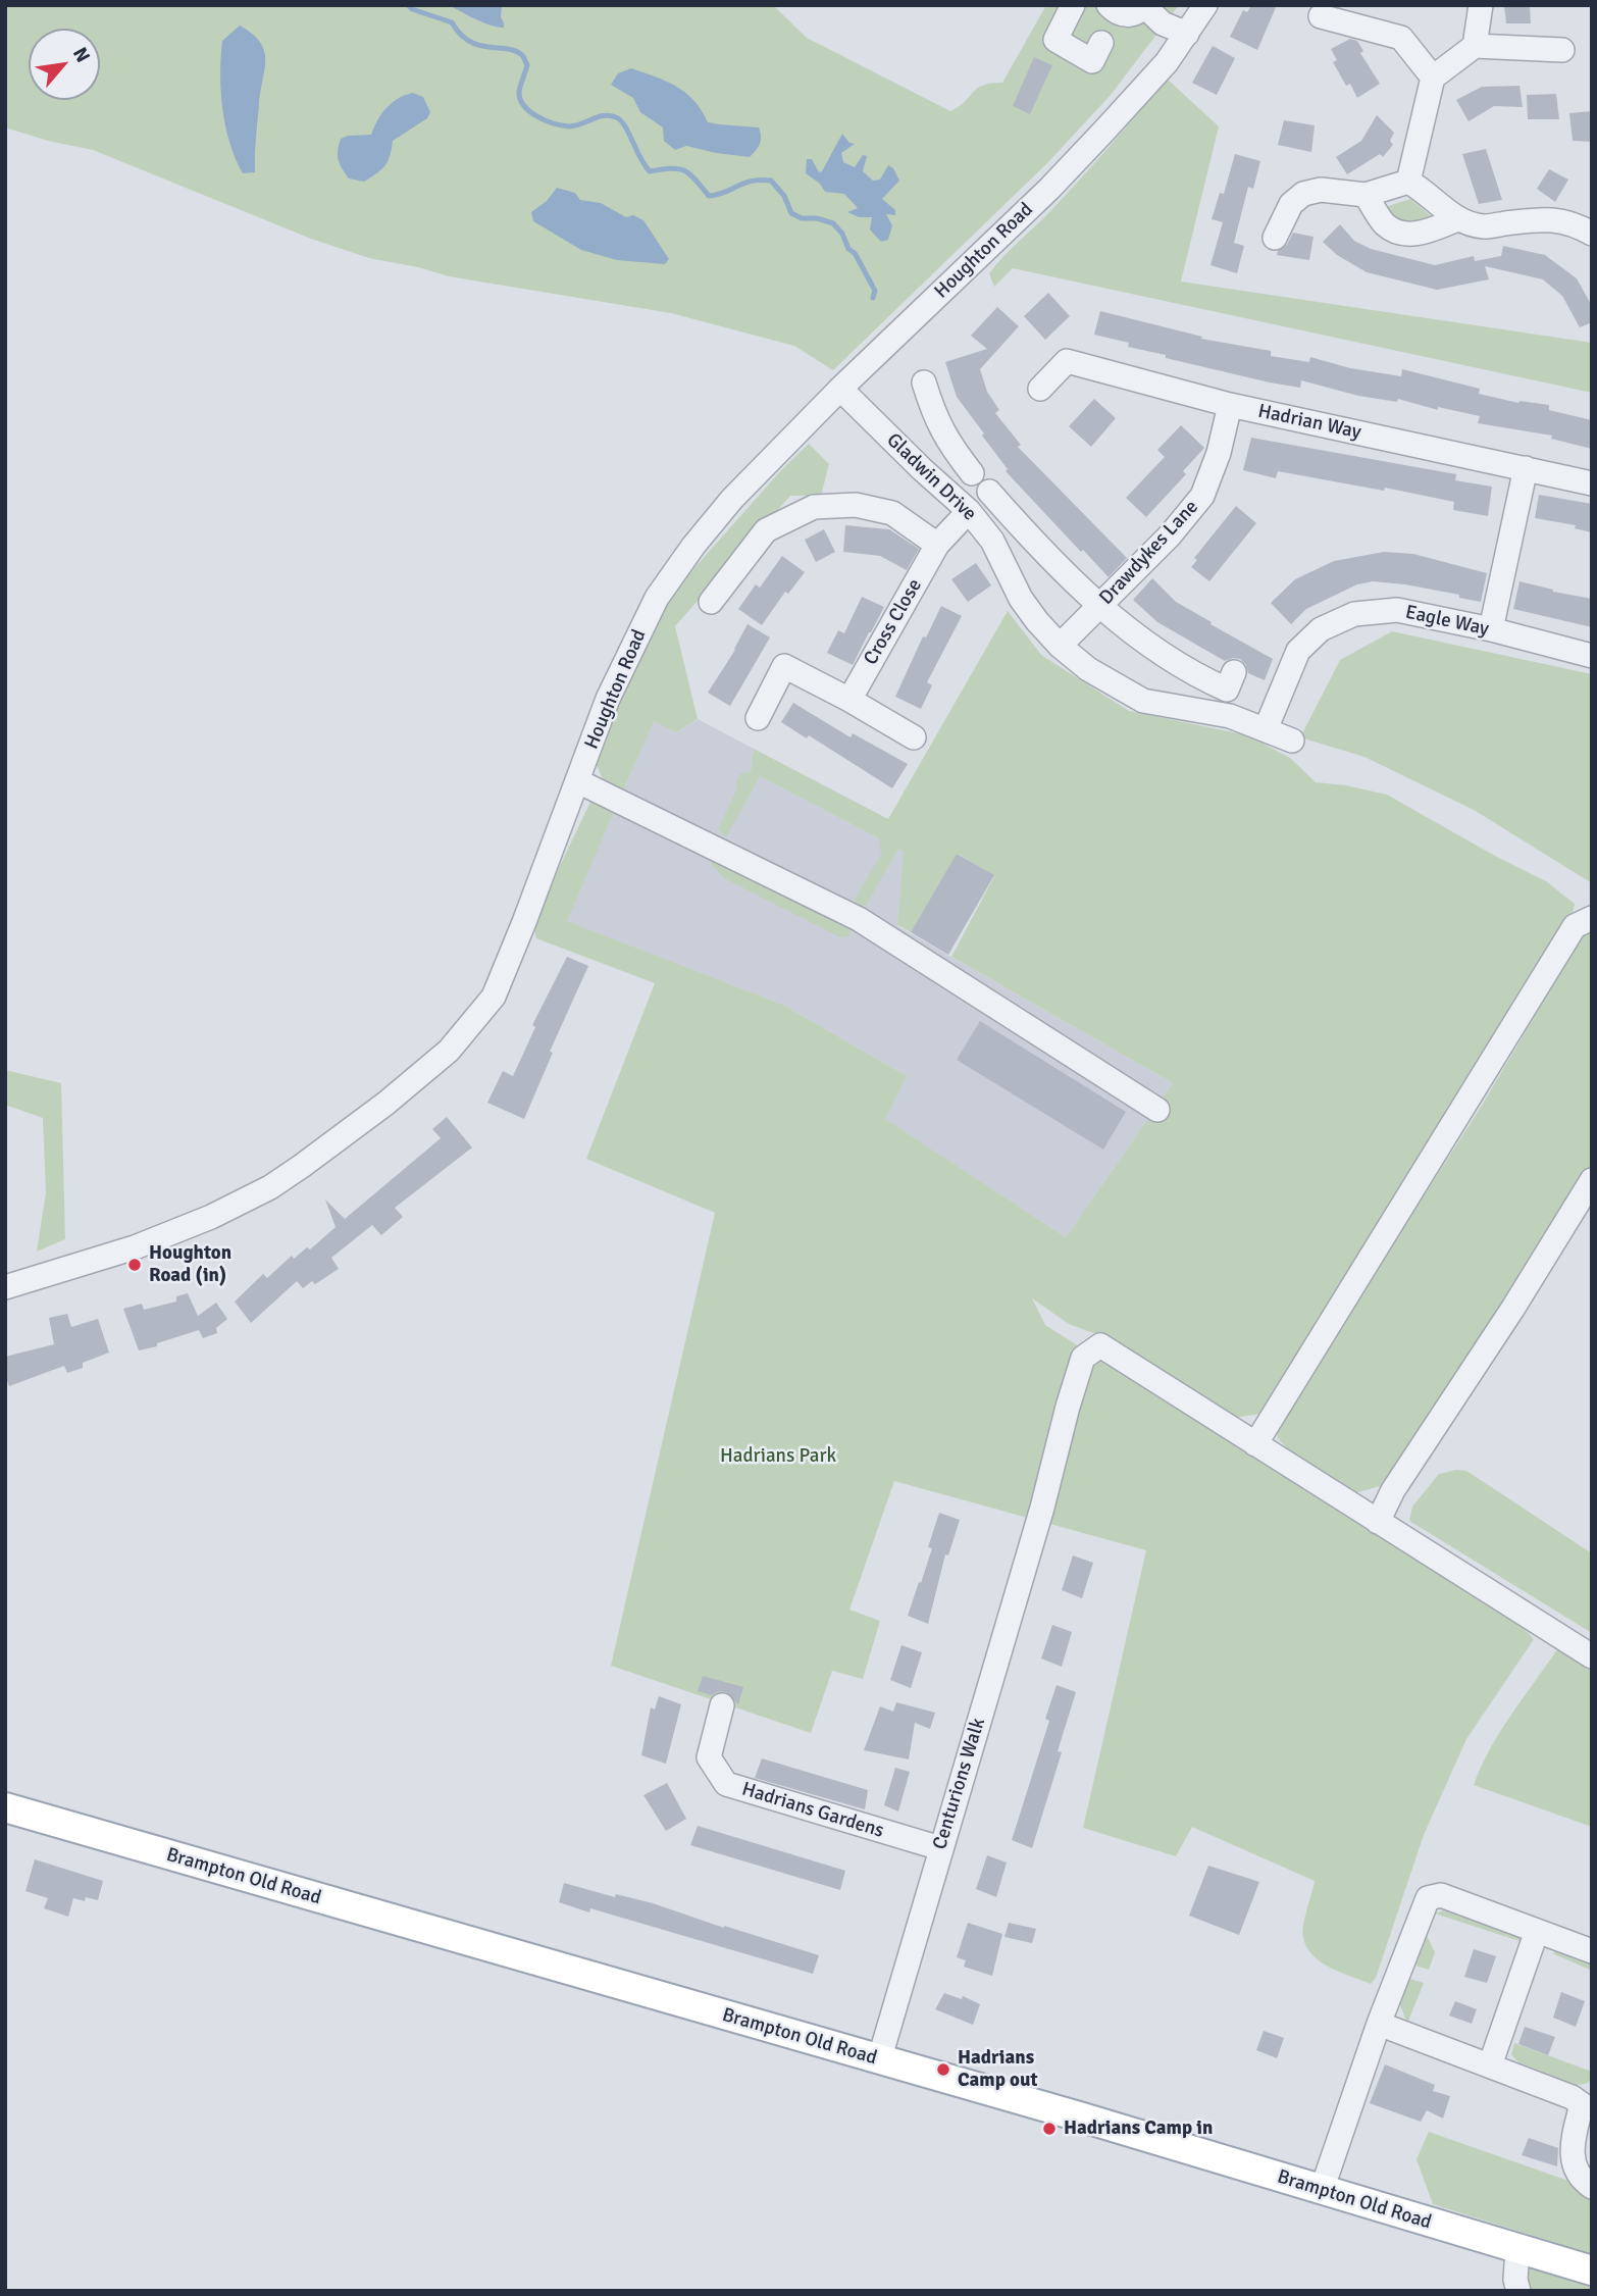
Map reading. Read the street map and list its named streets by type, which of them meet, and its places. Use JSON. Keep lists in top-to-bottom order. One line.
{"streets":{"main road":["Brampton Old Road"],"street":["Houghton Road","Hadrian Way","Gladwin Drive","Drawdykes Lane","Eagle Way","Cross Close","Centurions Walk","Hadrians Gardens"]},"crossings":[["Houghton Road","Gladwin Drive"],["Hadrian Way","Drawdykes Lane"],["Gladwin Drive","Drawdykes Lane"],["Gladwin Drive","Eagle Way"],["Gladwin Drive","Cross Close"],["Centurions Walk","Hadrians Gardens"],["Centurions Walk","Brampton Old Road"]],"parks":["Hadrians Park"],"places":["Houghton Road (in)","Hadrians Camp out","Hadrians Camp in"],"north":"top right"}
